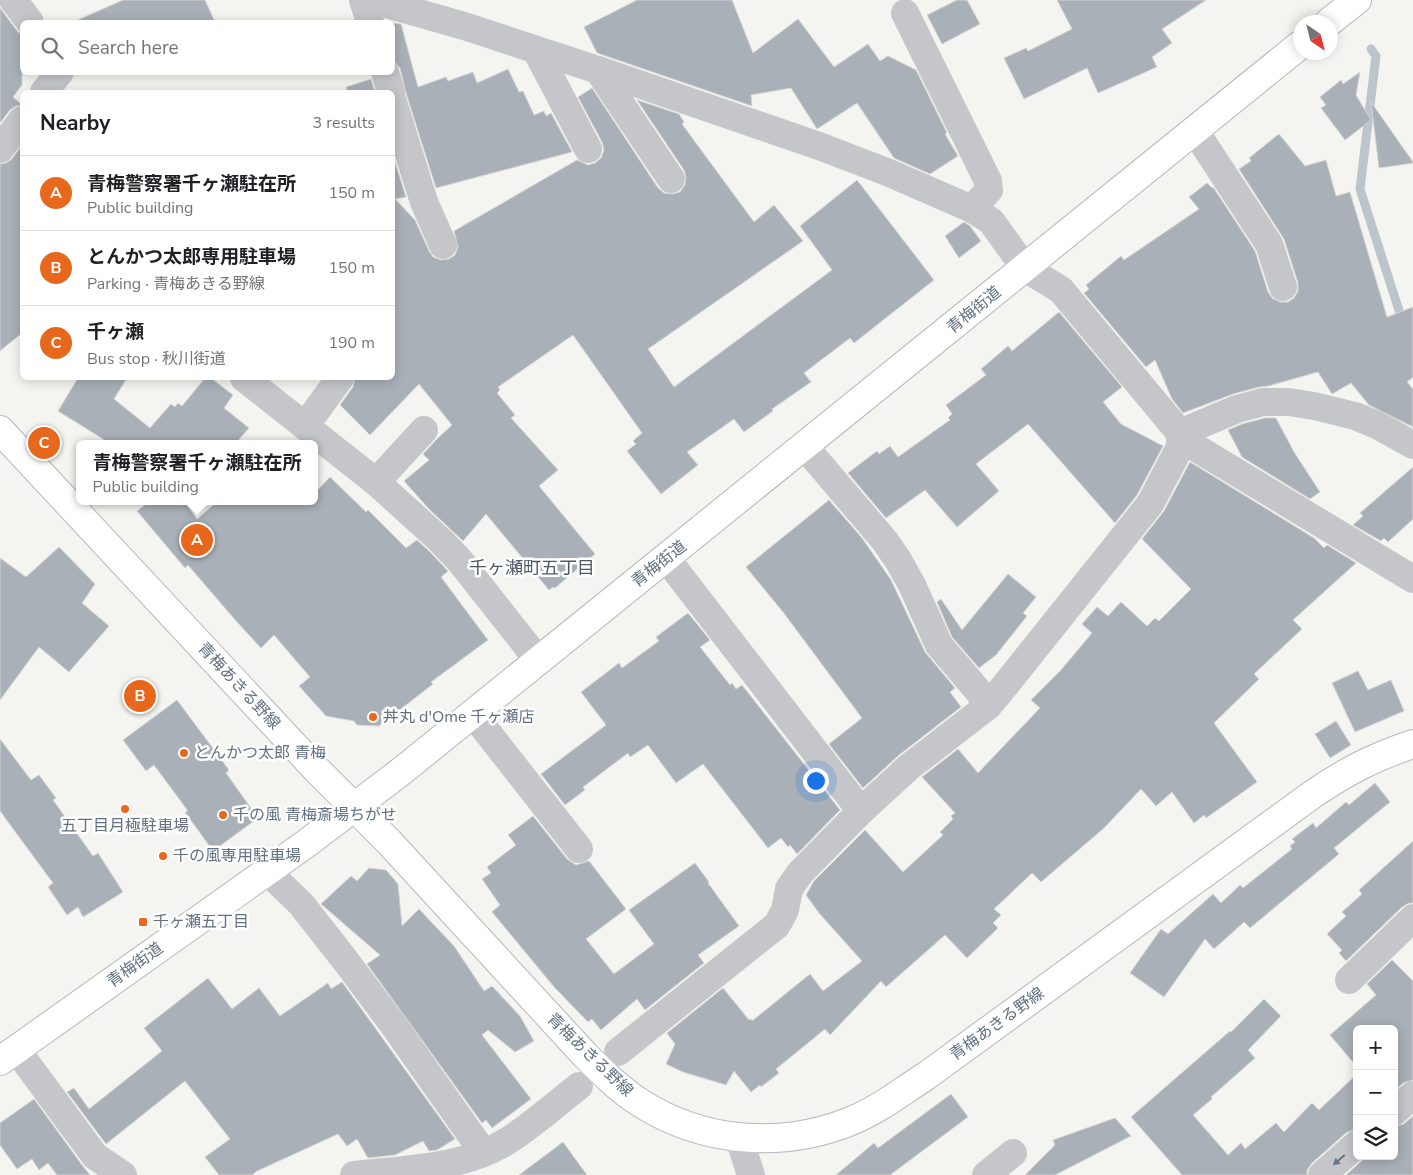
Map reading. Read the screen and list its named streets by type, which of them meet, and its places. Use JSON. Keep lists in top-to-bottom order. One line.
{"streets":{"main road":["青梅街道","青梅あきる野線"]},"crossings":[["青梅街道","青梅あきる野線"]],"districts":["千ヶ瀬町五丁目"],"places":{"other":["丼丸 d'Ome 千ヶ瀬店","とんかつ太郎 青梅","五丁目月極駐車場","千の風 青梅斎場ちがせ","千の風専用駐車場"],"transit":["千ヶ瀬五丁目"]},"north":"bottom right","page":{"search":"Search here","heading":["Nearby","3 results"],"list":[{"mark":"A","name":"青梅警察署千ヶ瀬駐在所","note":"Public building","value":"150 m"},{"mark":"B","name":"とんかつ太郎専用駐車場","note":"Parking · 青梅あきる野線","value":"150 m"},{"mark":"C","name":"千ヶ瀬","note":"Bus stop · 秋川街道","value":"190 m"}],"pins":["C","A","B"],"popup":["青梅警察署千ヶ瀬駐在所","Public building"],"map_buttons":["+","−"]}}
